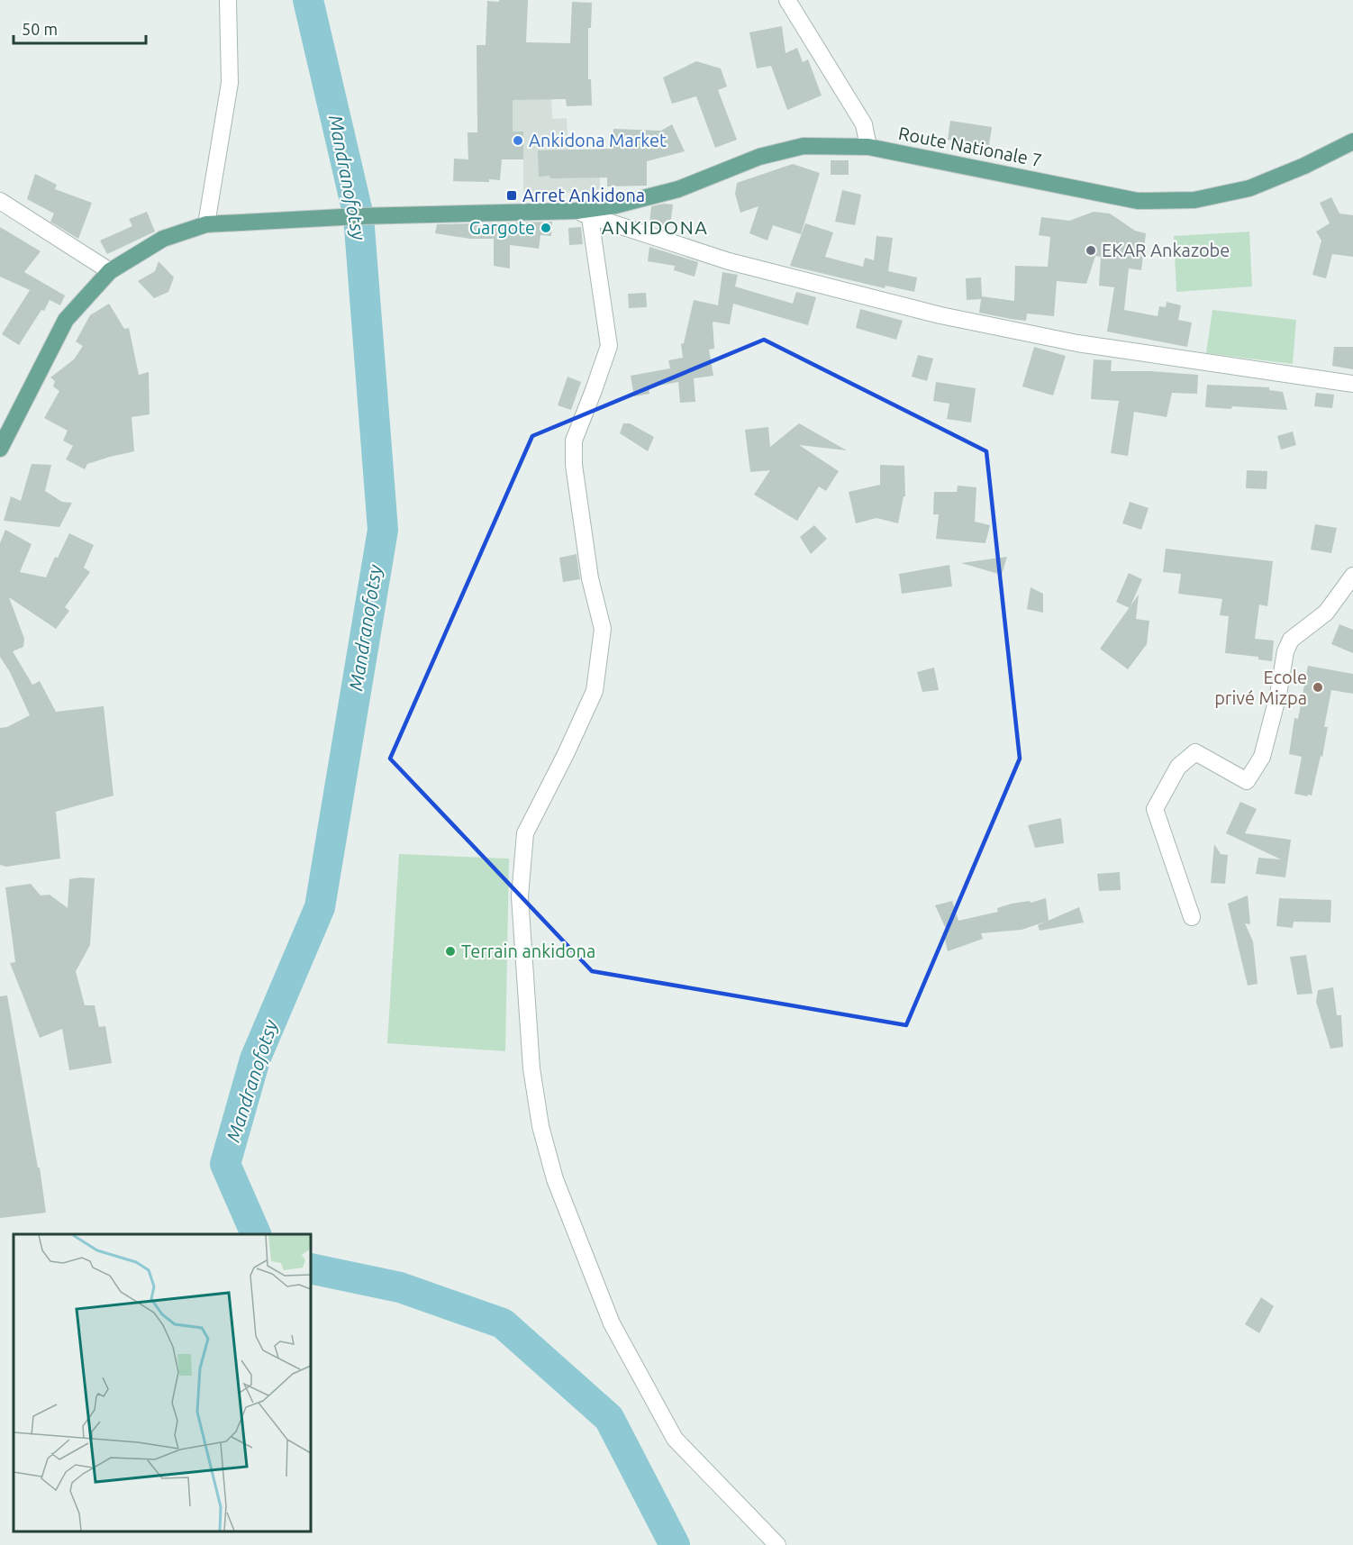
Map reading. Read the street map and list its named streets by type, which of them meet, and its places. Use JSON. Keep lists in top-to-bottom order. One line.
{"streets":{"main road":["Route Nationale 7"]},"districts":["ANKIDONA"],"water":["Mandranofotsy"],"places":{"other":["Ankidona Market","Gargote","EKAR Ankazobe","Ecole privé Mizpa","Terrain ankidona"],"transit":["Arret Ankidona"]},"scale_bar":"50 m"}
